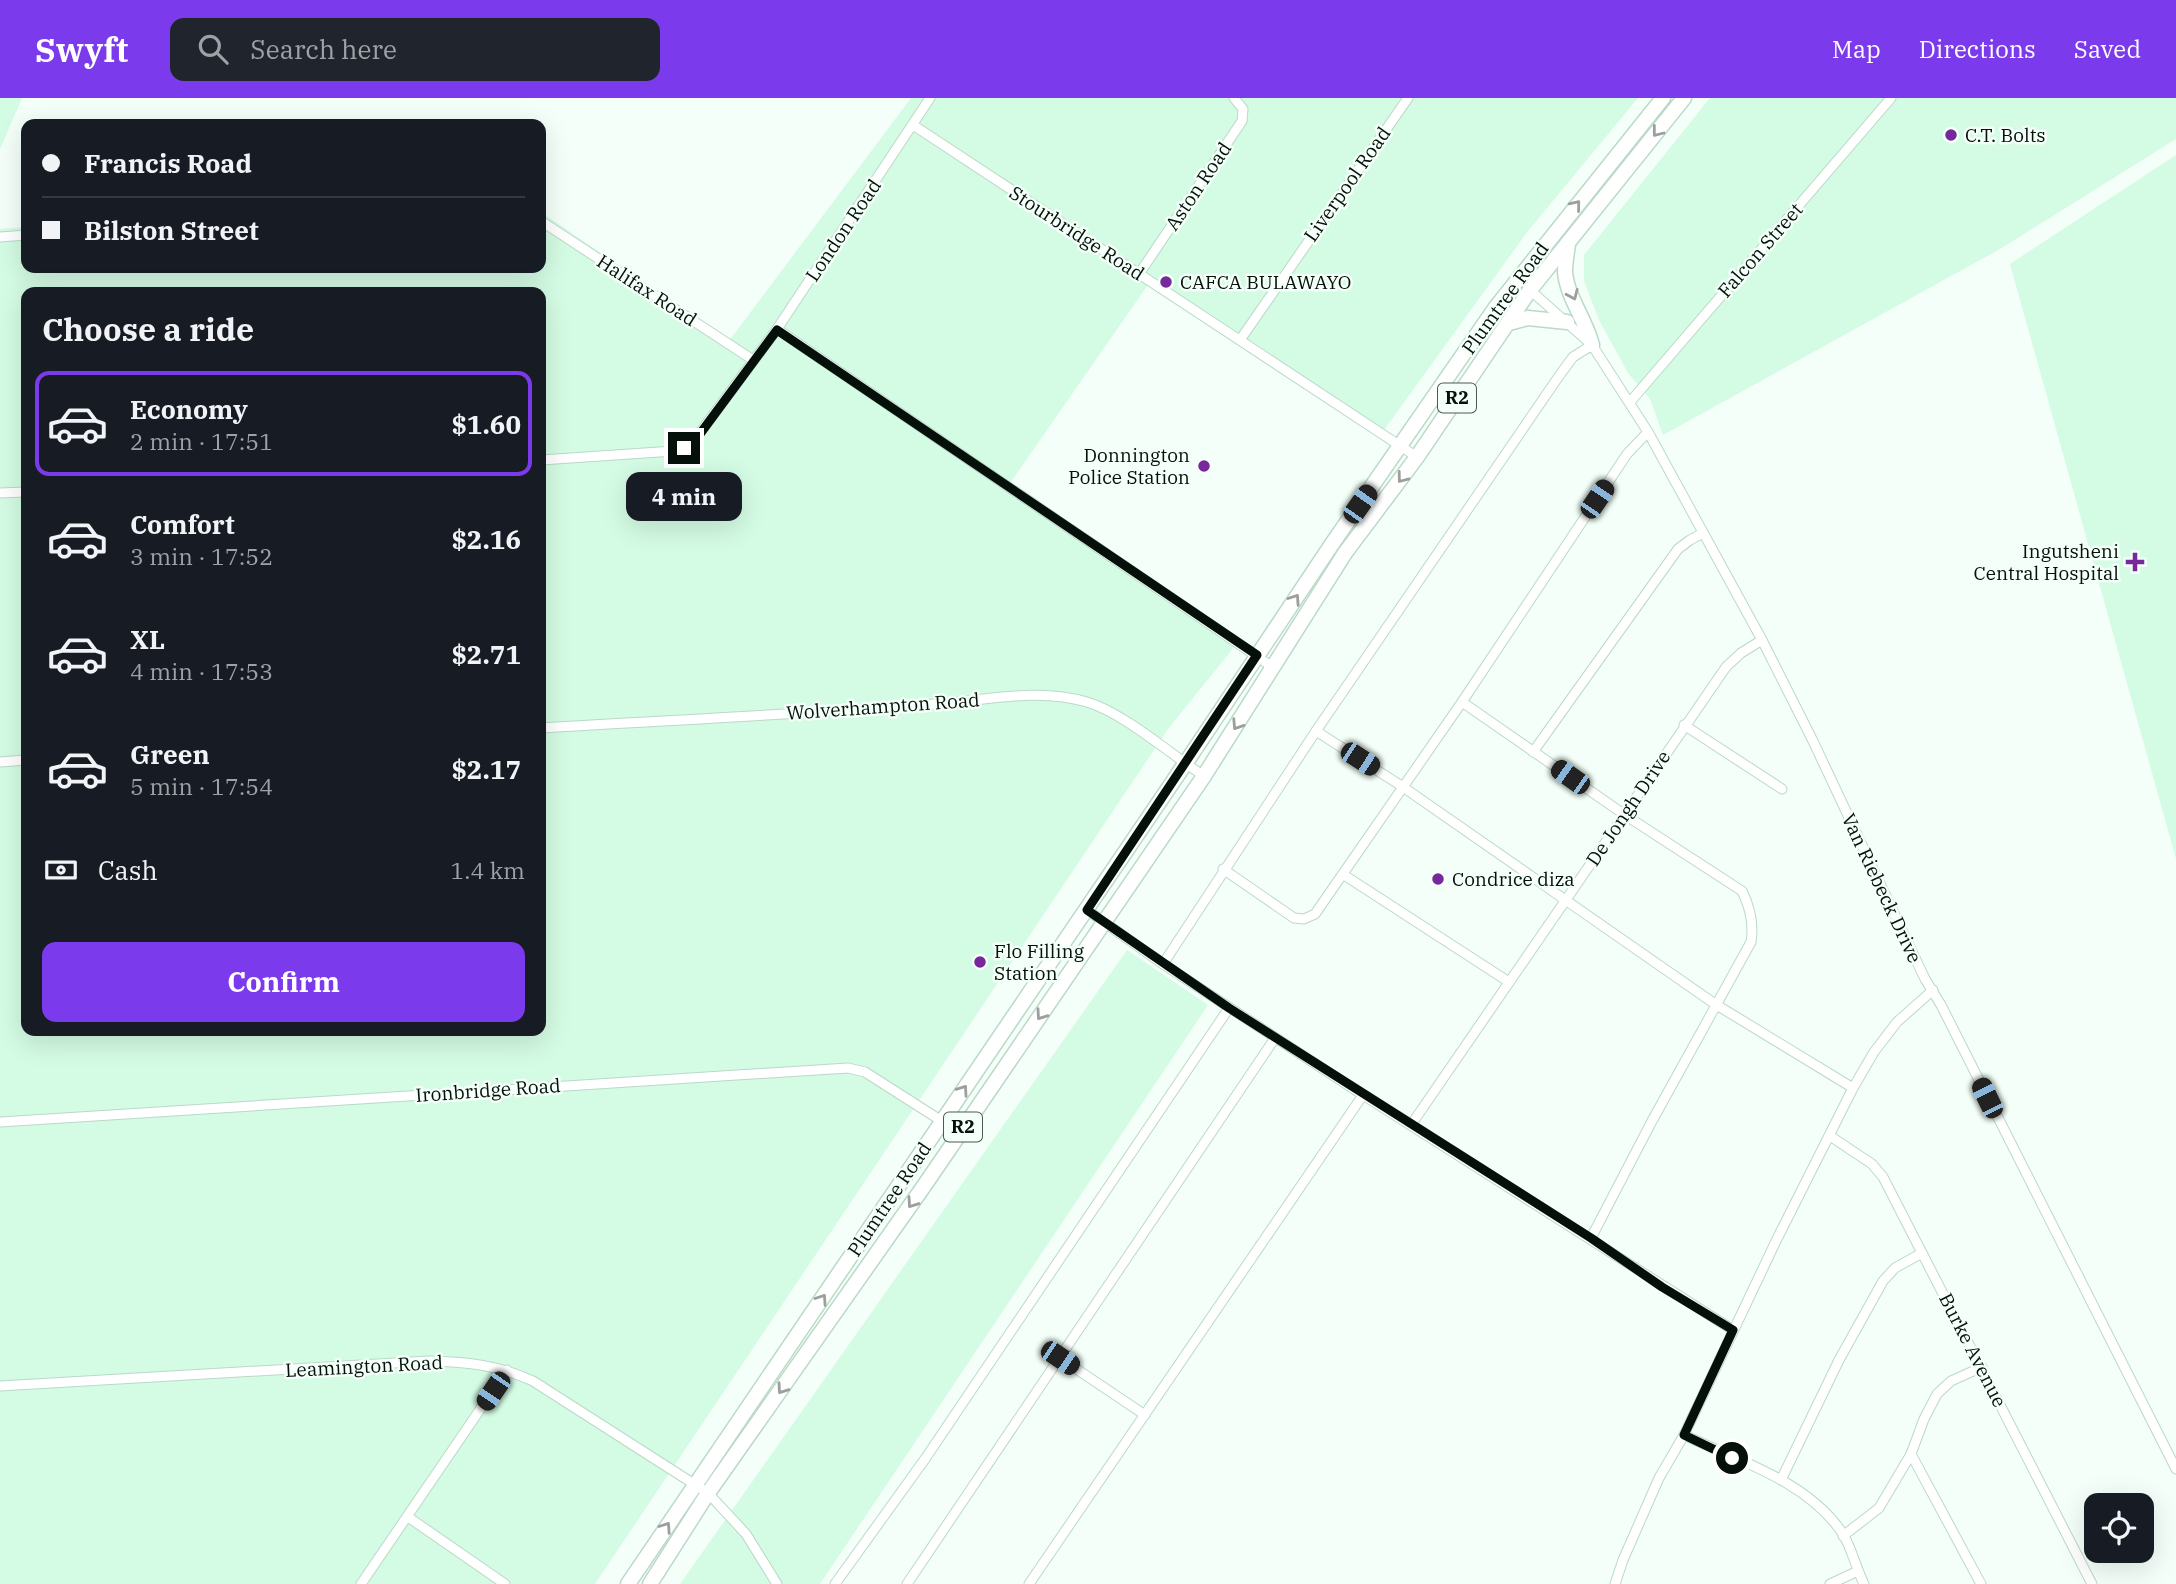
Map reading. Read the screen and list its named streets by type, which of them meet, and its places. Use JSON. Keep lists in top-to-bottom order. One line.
{"streets":{"highway":["Plumtree Road","R2"],"street":["Liverpool Road","Aston Road","London Road","Stourbridge Road","Falcon Street","Halifax Road","Wolverhampton Road","De Jongh Drive","Van Riebeck Drive","Ironbridge Road","Burke Avenue","Leamington Road"]},"crossings":[["Liverpool Road","Stourbridge Road"],["Aston Road","Stourbridge Road"],["London Road","Stourbridge Road"],["London Road","Halifax Road"],["Stourbridge Road","Plumtree Road"],["Falcon Street","Van Riebeck Drive"],["Plumtree Road","Wolverhampton Road"],["Plumtree Road","Van Riebeck Drive"],["Plumtree Road","Ironbridge Road"],["Plumtree Road","Leamington Road"],["De Jongh Drive","Van Riebeck Drive"]],"places":{"other":["C.T. Bolts","CAFCA BULAWAYO","Donnington Police Station","Condrice diza","Flo Filling Station"],"health":["Ingutsheni Central Hospital"]},"page":{"header":"Swyft","search":"Search here","nav":["Map","Directions","Saved"],"banner":["Francis Road","Bilston Street"],"heading":"Choose a ride","list":[{"name":"Economy","note":"2 min · 17:51","value":"$1.60"},{"name":"Comfort","note":"3 min · 17:52","value":"$2.16"},{"name":"XL","note":"4 min · 17:53","value":"$2.71"},{"name":"Green","note":"5 min · 17:54","value":"$2.17"}],"bubble":"4 min","pay":["Cash","1.4 km"],"buttons":"Confirm"}}
